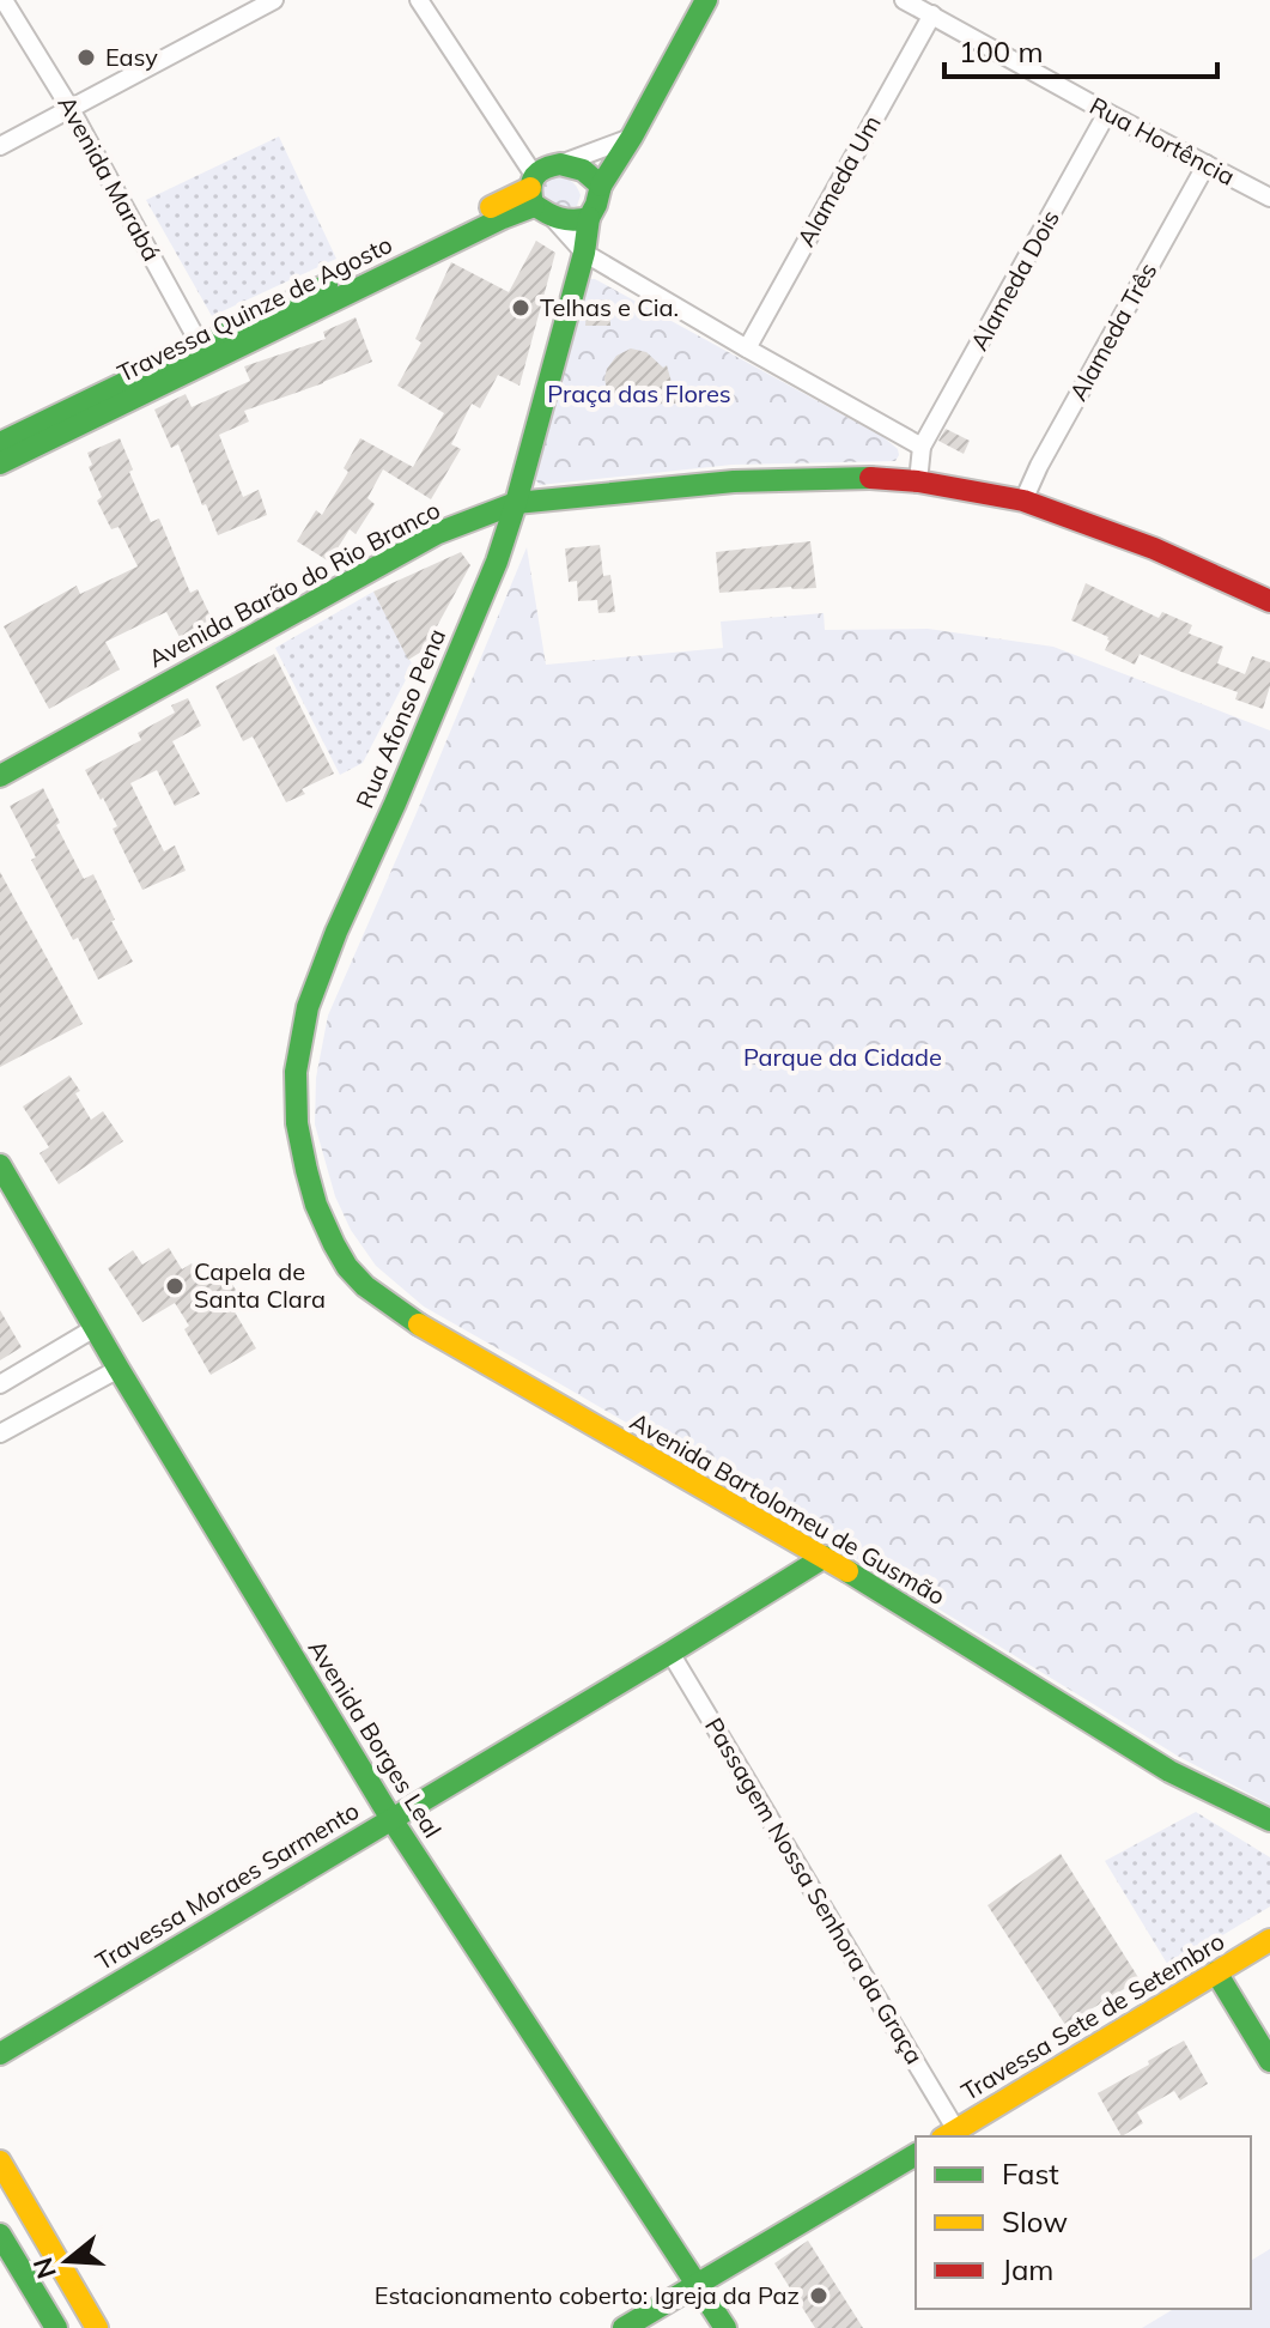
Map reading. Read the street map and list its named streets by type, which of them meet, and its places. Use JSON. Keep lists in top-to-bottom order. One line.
{"streets":{"street":["Rua Hortência","Avenida Marabá","Alameda Um","Alameda Dois","Travessa Quinze de Agosto","Alameda Três","Avenida Barão do Rio Branco","Rua Afonso Pena","Avenida Bartolomeu de Gusmão","Avenida Borges Leal","Travessa Moraes Sarmento","Passagem Nossa Senhora da Graça","Travessa Sete de Setembro"]},"crossings":[["Rua Hortência","Alameda Um"],["Rua Hortência","Alameda Dois"],["Rua Hortência","Alameda Três"],["Avenida Marabá","Travessa Quinze de Agosto"],["Travessa Quinze de Agosto","Rua Afonso Pena"],["Alameda Três","Avenida Barão do Rio Branco"],["Avenida Barão do Rio Branco","Rua Afonso Pena"],["Rua Afonso Pena","Avenida Bartolomeu de Gusmão"],["Avenida Bartolomeu de Gusmão","Travessa Moraes Sarmento"],["Avenida Borges Leal","Travessa Moraes Sarmento"],["Travessa Moraes Sarmento","Passagem Nossa Senhora da Graça"],["Passagem Nossa Senhora da Graça","Travessa Sete de Setembro"]],"parks":["Praça das Flores","Parque da Cidade"],"places":["Easy","Telhas e Cia.","Capela de Santa Clara","Estacionamento coberto: Igreja da Paz"],"legend":["Fast","Slow","Jam"],"scale_bar":"100 m","north":"left"}
